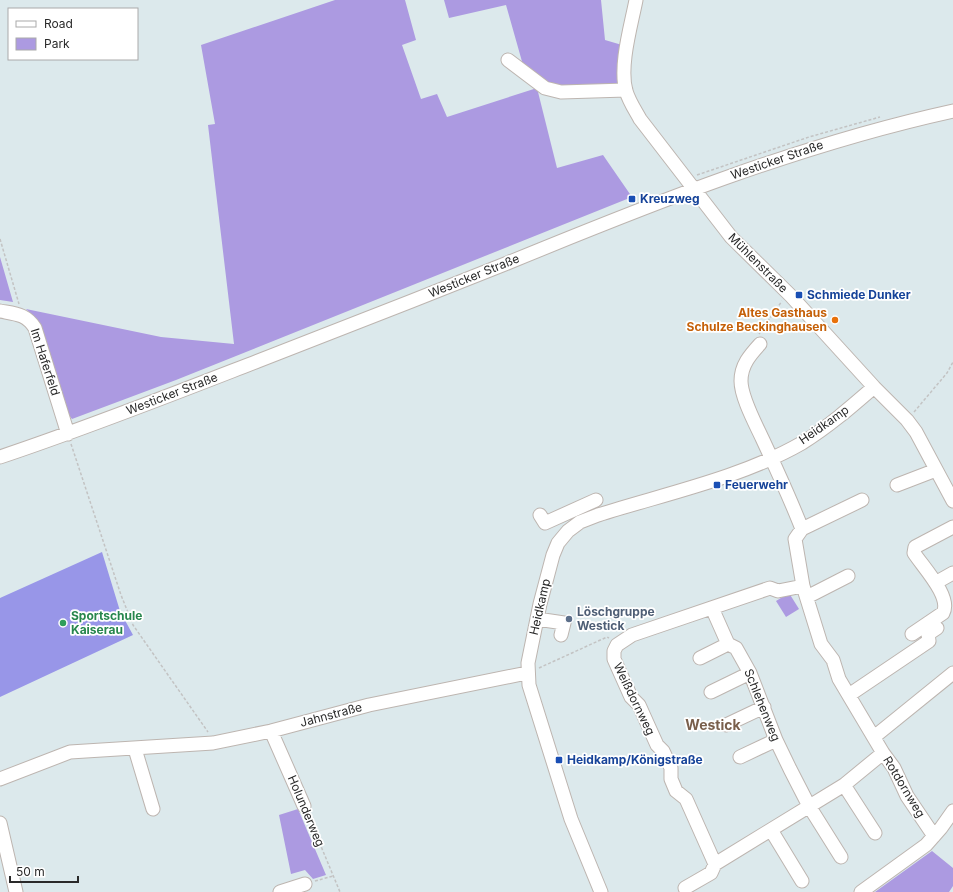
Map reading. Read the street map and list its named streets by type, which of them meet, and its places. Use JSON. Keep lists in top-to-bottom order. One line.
{"streets":{"street":["Westicker Straße","Mühlenstraße","Im Haferfeld","Heidkamp","Weißdornweg","Schlehenweg","Jahnstraße","Rotdornweg","Holunderweg"]},"crossings":[["Westicker Straße","Mühlenstraße"],["Westicker Straße","Im Haferfeld"],["Mühlenstraße","Heidkamp"],["Heidkamp","Jahnstraße"],["Weißdornweg","Schlehenweg"],["Weißdornweg","Rotdornweg"],["Jahnstraße","Holunderweg"]],"districts":["Westick"],"places":{"transit":["Kreuzweg","Schmiede Dunker","Feuerwehr","Heidkamp/Königstraße"],"other":["Altes Gasthaus Schulze Beckinghausen","Löschgruppe Westick","Sportschule Kaiserau"]},"legend":["Road","Park"],"scale_bar":"50 m"}
